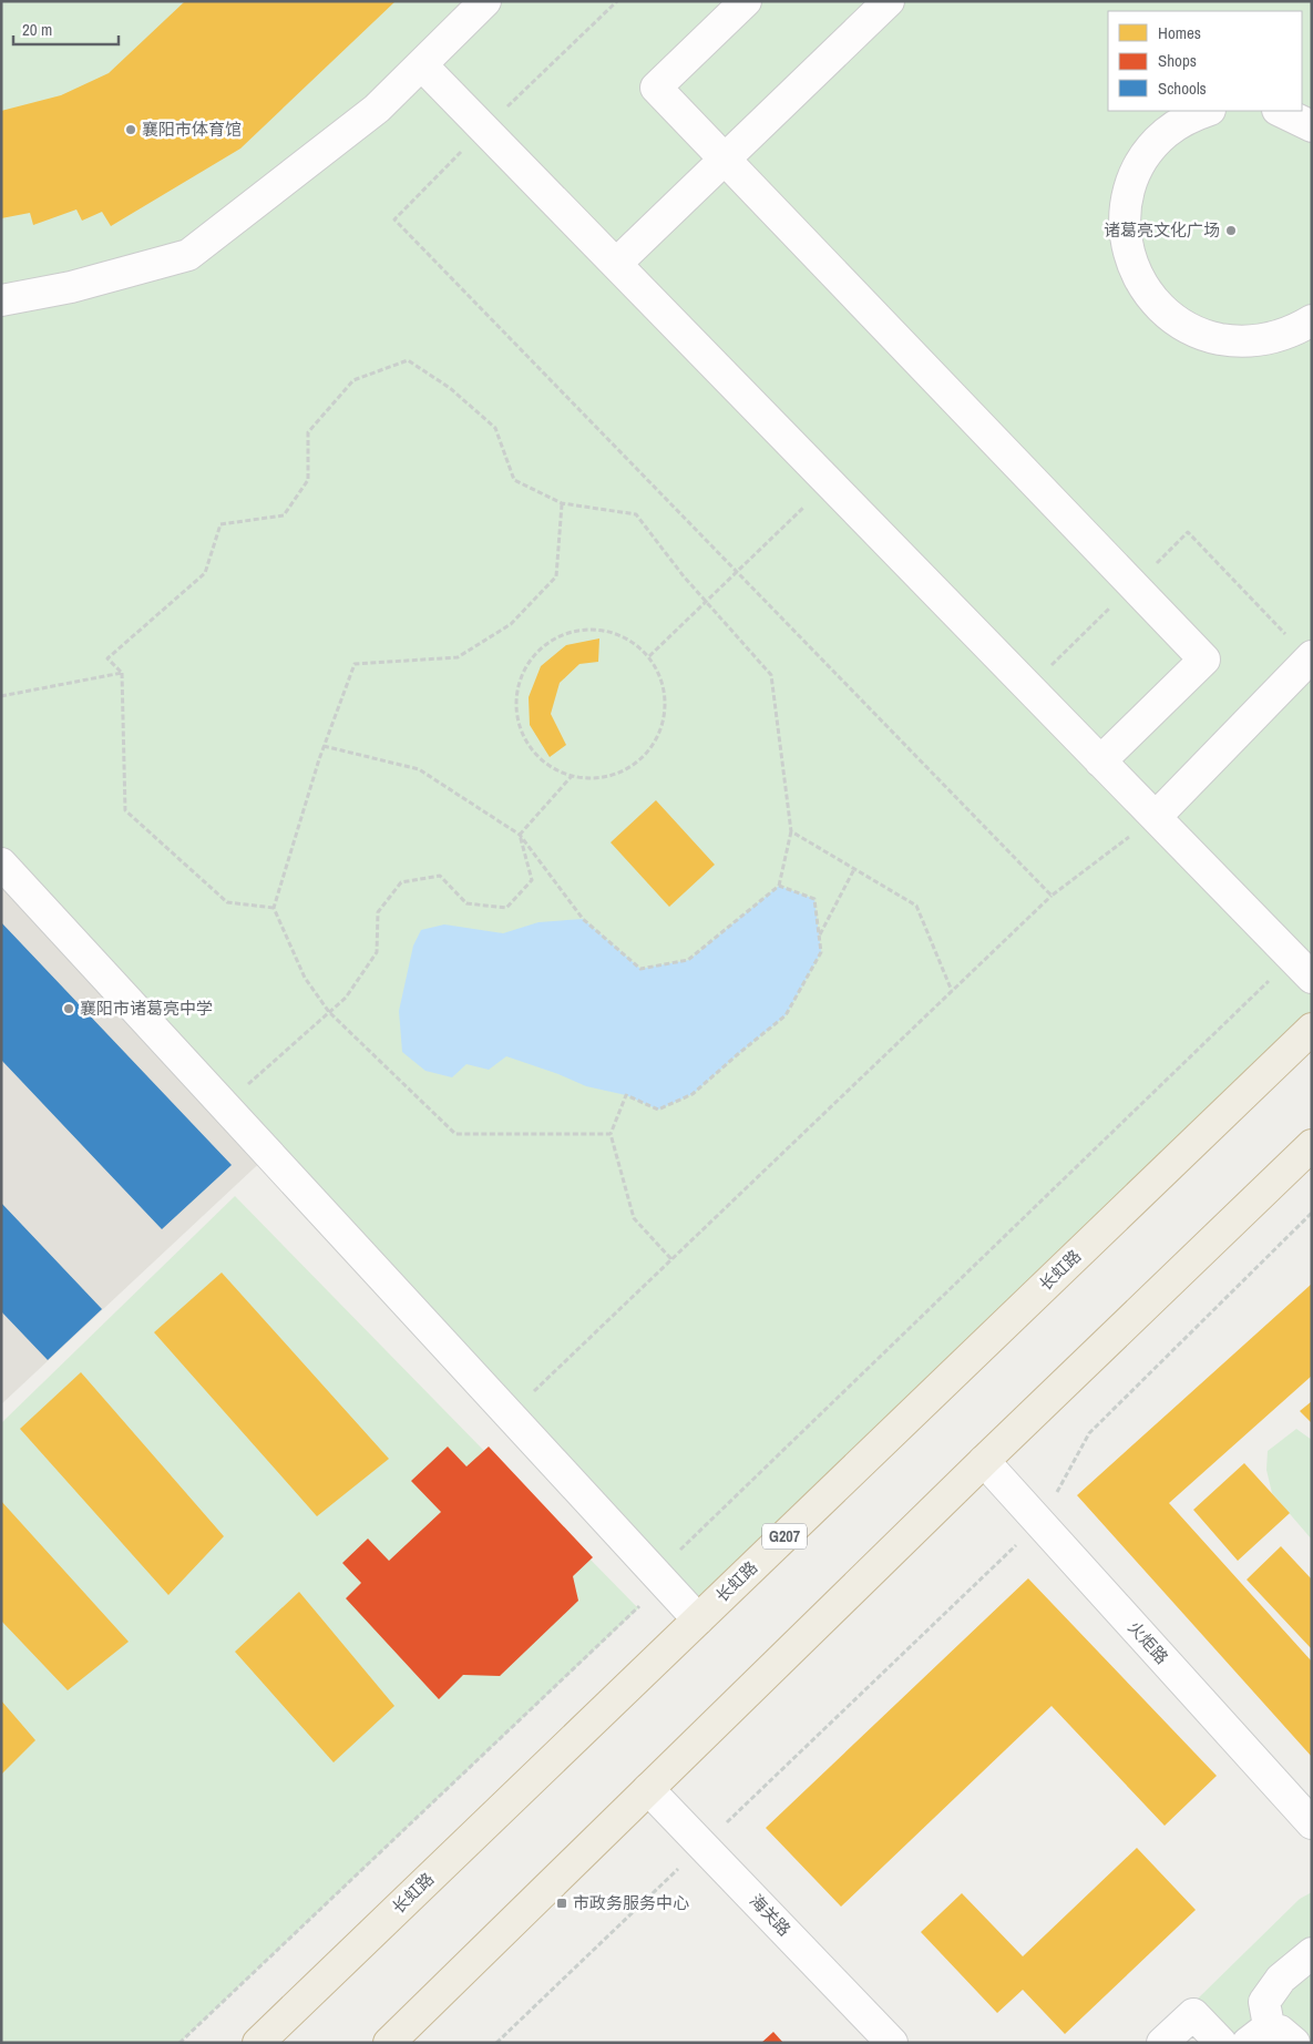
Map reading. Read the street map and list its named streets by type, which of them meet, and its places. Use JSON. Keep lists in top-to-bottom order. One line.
{"streets":{"highway":["长虹路","G207"],"street":["火炬路","海关路"]},"places":{"other":["襄阳市体育馆","诸葛亮文化广场","襄阳市诸葛亮中学"],"transit":["市政务服务中心"]},"legend":["Homes","Shops","Schools"],"scale_bar":"20 m"}
